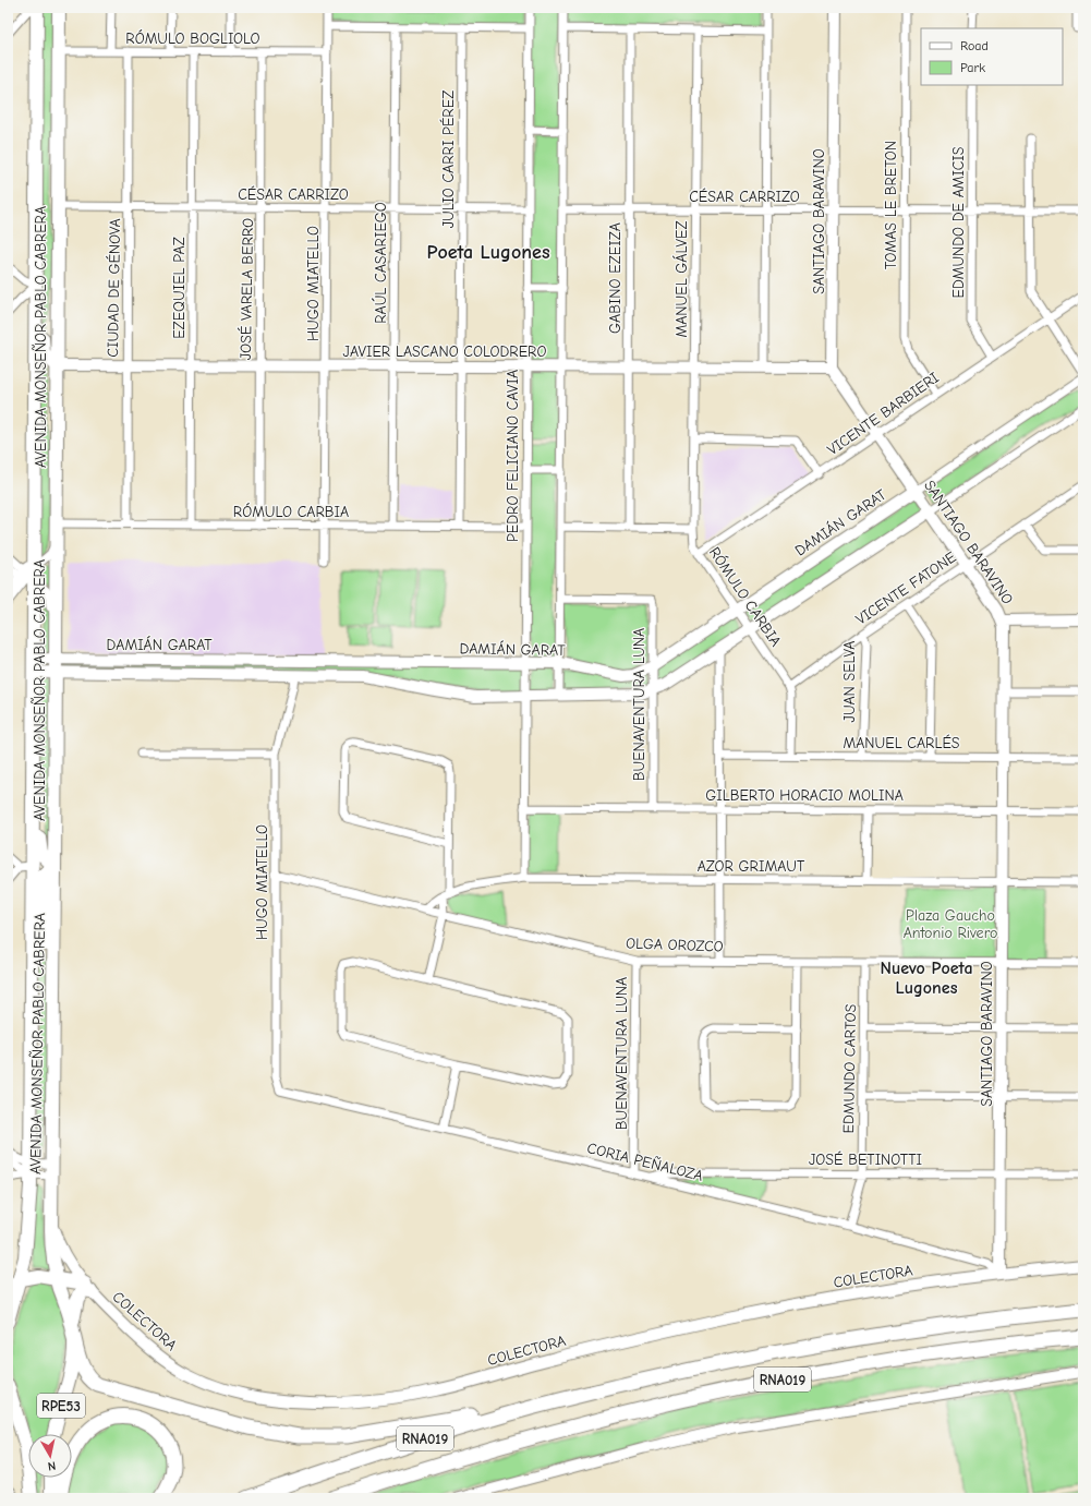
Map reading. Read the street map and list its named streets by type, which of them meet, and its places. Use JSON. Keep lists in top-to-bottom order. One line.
{"streets":{"highway":["RNA019"],"main road":["SANTIAGO BARAVINO","AVENIDA MONSEÑOR PABLO CABRERA","JAVIER LASCANO COLODRERO","DAMIÁN GARAT","COLECTORA","RPE53"],"street":["RÓMULO BOGLIOLO","JULIO CARRI PÉREZ","CÉSAR CARRIZO","TOMAS LE BRETON","EDMUNDO DE AMICIS","RAÚL CASARIEGO","GABINO EZEIZA","MANUEL GÁLVEZ","HUGO MIATELLO","CIUDAD DE GÉNOVA","EZEQUIEL PAZ","JOSÉ VARELA BERRO","VICENTE BARBIERI","PEDRO FELICIANO CAVIA","RÓMULO CARBIA","VICENTE FATONE","JUAN SELVA","BUENAVENTURA LUNA","MANUEL CARLÉS","GILBERTO HORACIO MOLINA","AZOR GRIMAUT","OLGA OROZCO","EDMUNDO CARTOS","JOSÉ BETINOTTI","CORIA PEÑALOZA"]},"crossings":[["RÓMULO BOGLIOLO","HUGO MIATELLO"],["RÓMULO BOGLIOLO","CIUDAD DE GÉNOVA"],["RÓMULO BOGLIOLO","EZEQUIEL PAZ"],["RÓMULO BOGLIOLO","JOSÉ VARELA BERRO"],["RÓMULO BOGLIOLO","AVENIDA MONSEÑOR PABLO CABRERA"],["JULIO CARRI PÉREZ","CÉSAR CARRIZO"],["JULIO CARRI PÉREZ","JAVIER LASCANO COLODRERO"],["JULIO CARRI PÉREZ","RÓMULO CARBIA"],["CÉSAR CARRIZO","TOMAS LE BRETON"],["CÉSAR CARRIZO","SANTIAGO BARAVINO"],["CÉSAR CARRIZO","EDMUNDO DE AMICIS"],["CÉSAR CARRIZO","RAÚL CASARIEGO"],["CÉSAR CARRIZO","GABINO EZEIZA"],["CÉSAR CARRIZO","MANUEL GÁLVEZ"],["CÉSAR CARRIZO","HUGO MIATELLO"],["CÉSAR CARRIZO","CIUDAD DE GÉNOVA"],["CÉSAR CARRIZO","EZEQUIEL PAZ"],["CÉSAR CARRIZO","JOSÉ VARELA BERRO"],["CÉSAR CARRIZO","AVENIDA MONSEÑOR PABLO CABRERA"],["CÉSAR CARRIZO","PEDRO FELICIANO CAVIA"],["TOMAS LE BRETON","VICENTE BARBIERI"],["SANTIAGO BARAVINO","JAVIER LASCANO COLODRERO"],["SANTIAGO BARAVINO","VICENTE BARBIERI"],["SANTIAGO BARAVINO","DAMIÁN GARAT"],["SANTIAGO BARAVINO","VICENTE FATONE"],["SANTIAGO BARAVINO","MANUEL CARLÉS"],["SANTIAGO BARAVINO","GILBERTO HORACIO MOLINA"],["SANTIAGO BARAVINO","AZOR GRIMAUT"],["SANTIAGO BARAVINO","OLGA OROZCO"],["SANTIAGO BARAVINO","JOSÉ BETINOTTI"],["SANTIAGO BARAVINO","CORIA PEÑALOZA"],["SANTIAGO BARAVINO","COLECTORA"],["EDMUNDO DE AMICIS","VICENTE BARBIERI"],["RAÚL CASARIEGO","JAVIER LASCANO COLODRERO"],["RAÚL CASARIEGO","RÓMULO CARBIA"],["GABINO EZEIZA","JAVIER LASCANO COLODRERO"],["MANUEL GÁLVEZ","JAVIER LASCANO COLODRERO"],["MANUEL GÁLVEZ","RÓMULO CARBIA"],["HUGO MIATELLO","JAVIER LASCANO COLODRERO"],["HUGO MIATELLO","RÓMULO CARBIA"],["HUGO MIATELLO","DAMIÁN GARAT"],["HUGO MIATELLO","OLGA OROZCO"],["HUGO MIATELLO","CORIA PEÑALOZA"],["CIUDAD DE GÉNOVA","JAVIER LASCANO COLODRERO"],["CIUDAD DE GÉNOVA","RÓMULO CARBIA"],["EZEQUIEL PAZ","JAVIER LASCANO COLODRERO"],["EZEQUIEL PAZ","RÓMULO CARBIA"],["JOSÉ VARELA BERRO","JAVIER LASCANO COLODRERO"],["JOSÉ VARELA BERRO","RÓMULO CARBIA"],["AVENIDA MONSEÑOR PABLO CABRERA","JAVIER LASCANO COLODRERO"],["AVENIDA MONSEÑOR PABLO CABRERA","RÓMULO CARBIA"],["AVENIDA MONSEÑOR PABLO CABRERA","DAMIÁN GARAT"],["AVENIDA MONSEÑOR PABLO CABRERA","COLECTORA"],["JAVIER LASCANO COLODRERO","PEDRO FELICIANO CAVIA"],["VICENTE BARBIERI","RÓMULO CARBIA"],["PEDRO FELICIANO CAVIA","RÓMULO CARBIA"],["PEDRO FELICIANO CAVIA","DAMIÁN GARAT"],["PEDRO FELICIANO CAVIA","GILBERTO HORACIO MOLINA"],["PEDRO FELICIANO CAVIA","AZOR GRIMAUT"],["RÓMULO CARBIA","DAMIÁN GARAT"],["RÓMULO CARBIA","VICENTE FATONE"],["RÓMULO CARBIA","MANUEL CARLÉS"],["DAMIÁN GARAT","BUENAVENTURA LUNA"],["VICENTE FATONE","JUAN SELVA"],["JUAN SELVA","MANUEL CARLÉS"],["BUENAVENTURA LUNA","GILBERTO HORACIO MOLINA"],["BUENAVENTURA LUNA","OLGA OROZCO"],["BUENAVENTURA LUNA","CORIA PEÑALOZA"],["AZOR GRIMAUT","OLGA OROZCO"],["OLGA OROZCO","EDMUNDO CARTOS"],["EDMUNDO CARTOS","JOSÉ BETINOTTI"],["EDMUNDO CARTOS","CORIA PEÑALOZA"],["JOSÉ BETINOTTI","CORIA PEÑALOZA"],["CORIA PEÑALOZA","COLECTORA"]],"districts":["Poeta Lugones","Nuevo Poeta Lugones"],"parks":["Plaza Gaucho Antonio Rivero"],"legend":["Road","Park"],"north":"bottom"}
